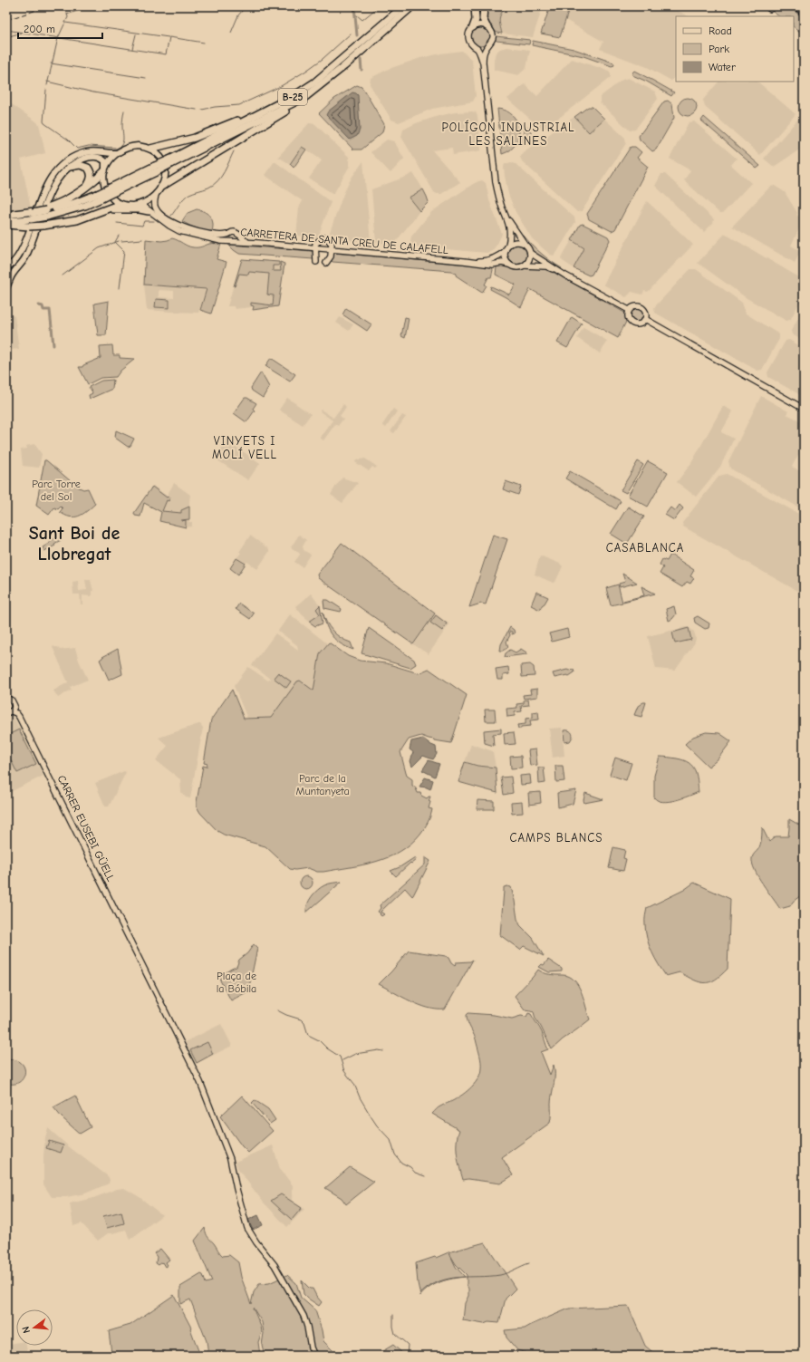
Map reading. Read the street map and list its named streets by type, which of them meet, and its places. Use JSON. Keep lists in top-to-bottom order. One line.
{"streets":{"highway":["B-25"],"street":["CARRETERA DE SANTA CREU DE CALAFELL","CARRER EUSEBI GÜELL"]},"districts":["POLÍGON INDUSTRIAL LES SALINES","VINYETS I MOLÍ VELL","Sant Boi de Llobregat","CASABLANCA","CAMPS BLANCS"],"parks":["Parc Torre del Sol","Parc de la Muntanyeta","Plaça de la Bóbila"],"legend":["Road","Park","Water"],"scale_bar":"200 m","north":"left"}
